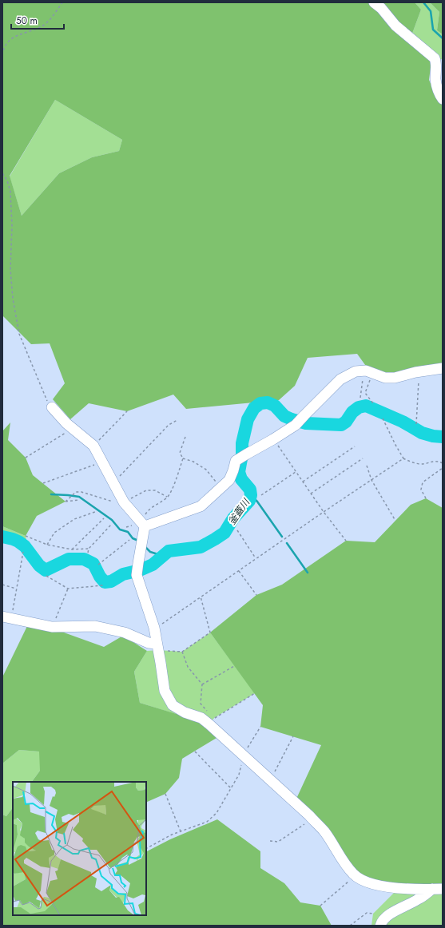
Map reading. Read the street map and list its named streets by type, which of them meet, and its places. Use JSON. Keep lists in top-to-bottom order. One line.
{"water":["釜蓋川"],"scale_bar":"50 m"}
